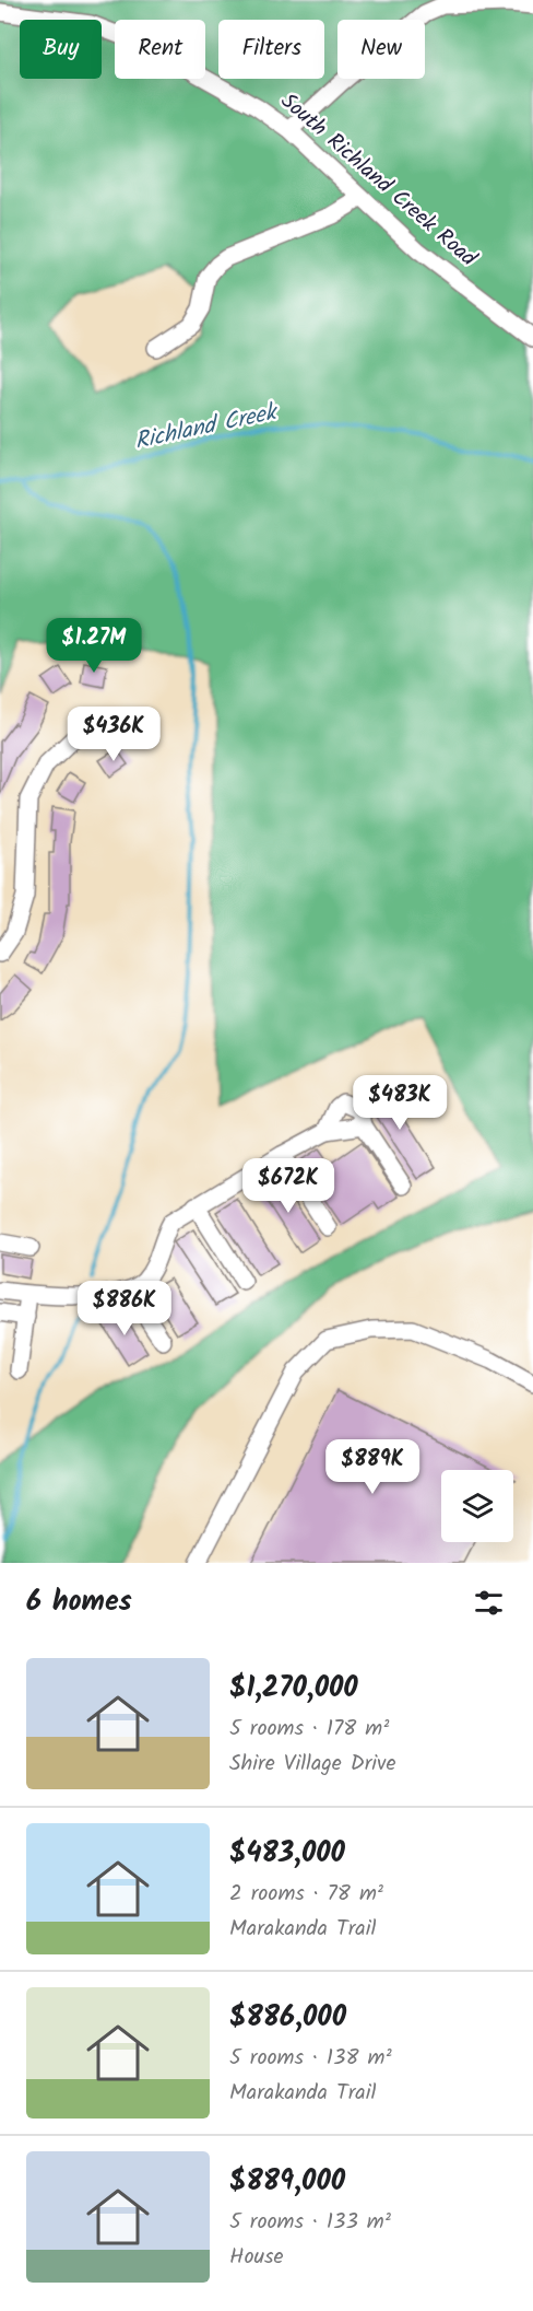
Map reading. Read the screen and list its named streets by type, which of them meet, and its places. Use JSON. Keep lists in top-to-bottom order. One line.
{"streets":{"street":["South Richland Creek Road"]},"water":["Richland Creek"],"page":{"chip":["Buy","Rent","Filters","New"],"price":["$1.27M","$436K","$483K","$672K","$886K","$889K"],"heading":"6 homes","list":[{"name":"$1,270,000","note":"5 rooms · 178 m² · Shire Village Drive"},{"name":"$483,000","note":"2 rooms · 78 m² · Marakanda Trail"},{"name":"$886,000","note":"5 rooms · 138 m² · Marakanda Trail"},{"name":"$889,000","note":"5 rooms · 133 m² · House"}]}}
